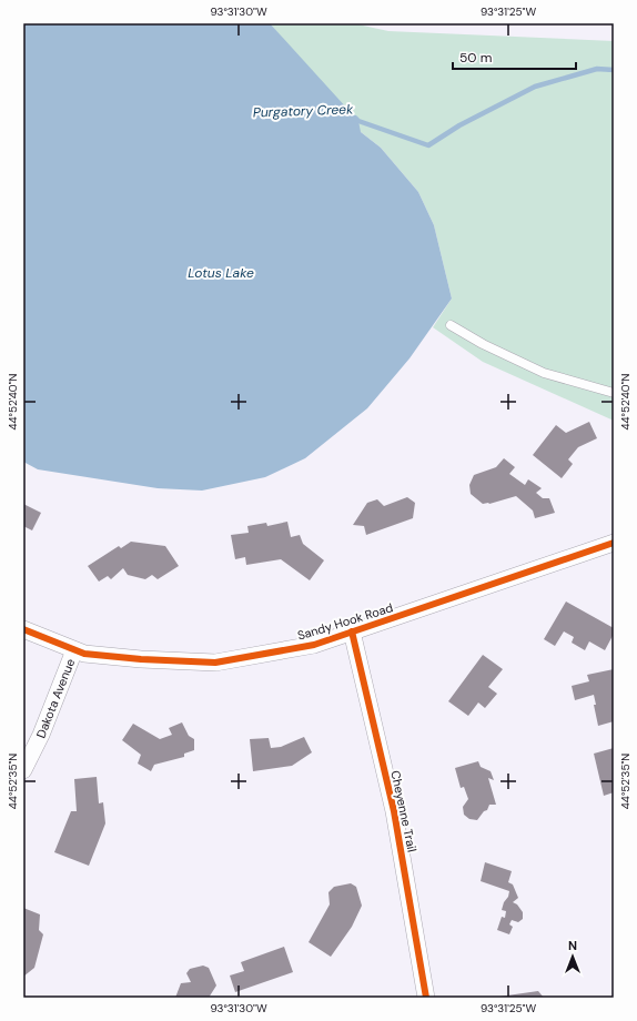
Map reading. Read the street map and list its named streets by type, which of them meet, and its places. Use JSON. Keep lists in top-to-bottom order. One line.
{"streets":{"street":["Sandy Hook Road","Dakota Avenue","Cheyenne Trail"]},"crossings":[["Sandy Hook Road","Dakota Avenue"],["Sandy Hook Road","Cheyenne Trail"]],"water":["Purgatory Creek","Lotus Lake"],"scale_bar":"50 m","north":"top","coordinates":["93°31'30\"W","93°31'25\"W","44°52'40\"N","44°52'35\"N"]}
